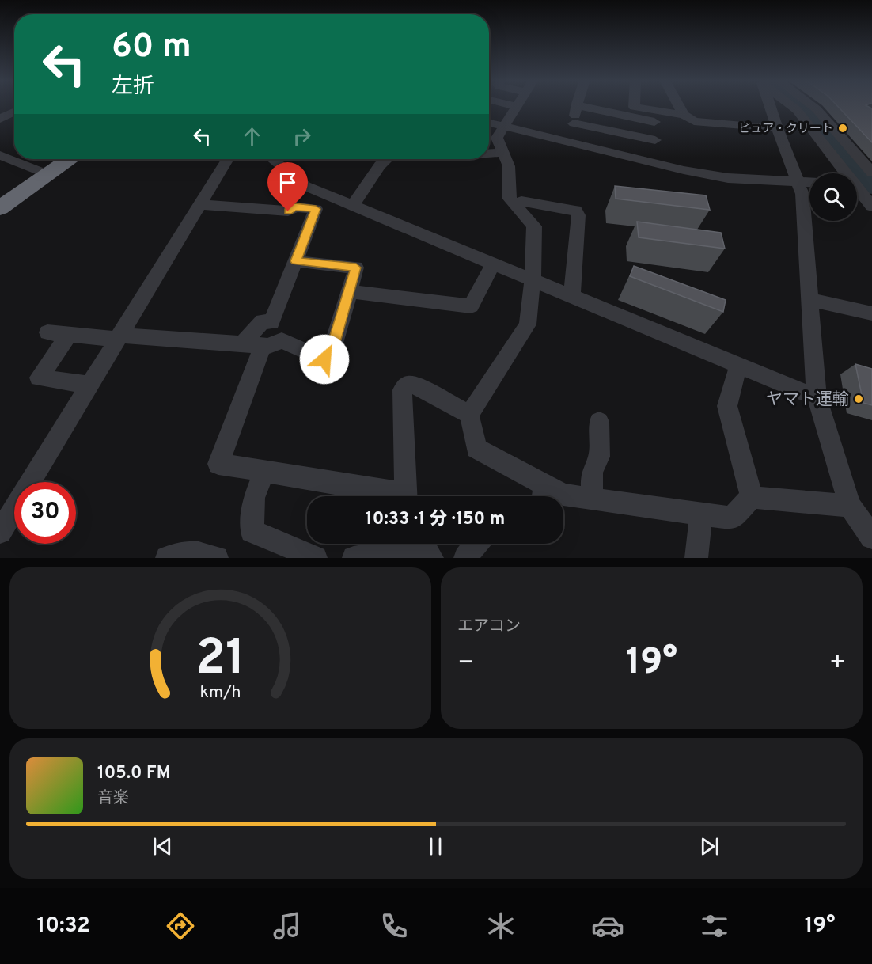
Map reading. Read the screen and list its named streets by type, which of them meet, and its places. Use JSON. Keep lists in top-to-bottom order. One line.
{"places":["ピュア・クリート","ヤマト運輸"],"page":{"turn":["60 m","左折"],"limit":"30","trip":"10:33 · 1 分 · 150 m","tile":"エアコン","heat":["−","19°","+"],"song":["105.0 FM","音楽"],"tabs":["10:32","19°"],"gauge":["21","km/h"]}}
